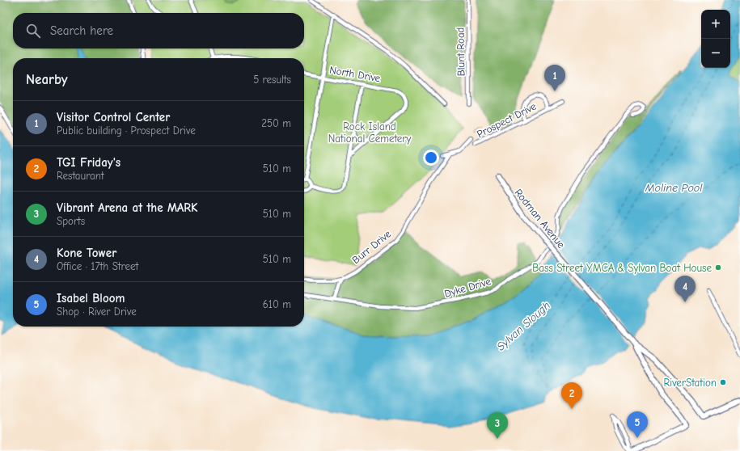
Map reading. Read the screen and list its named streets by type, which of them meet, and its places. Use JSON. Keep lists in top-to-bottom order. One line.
{"streets":{"street":["Blunt Road","North Drive","Prospect Drive","Rodman Avenue","Burr Drive","Dyke Drive"]},"water":["Moline Pool","Sylvan Slough"],"parks":["Rock Island National Cemetery"],"places":["Bass Street YMCA & Sylvan Boat House","RiverStation"],"page":{"map_buttons":["+","−"],"search":"Search here","heading":["Nearby","5 results"],"pins":["1","4","2","5","3"],"list":[{"mark":"1","name":"Visitor Control Center","note":"Public building · Prospect Drive","value":"250 m"},{"mark":"2","name":"TGI Friday's","note":"Restaurant","value":"510 m"},{"mark":"3","name":"Vibrant Arena at the MARK","note":"Sports","value":"510 m"},{"mark":"4","name":"Kone Tower","note":"Office · 17th Street","value":"510 m"},{"mark":"5","name":"Isabel Bloom","note":"Shop · River Drive","value":"610 m"}]}}
